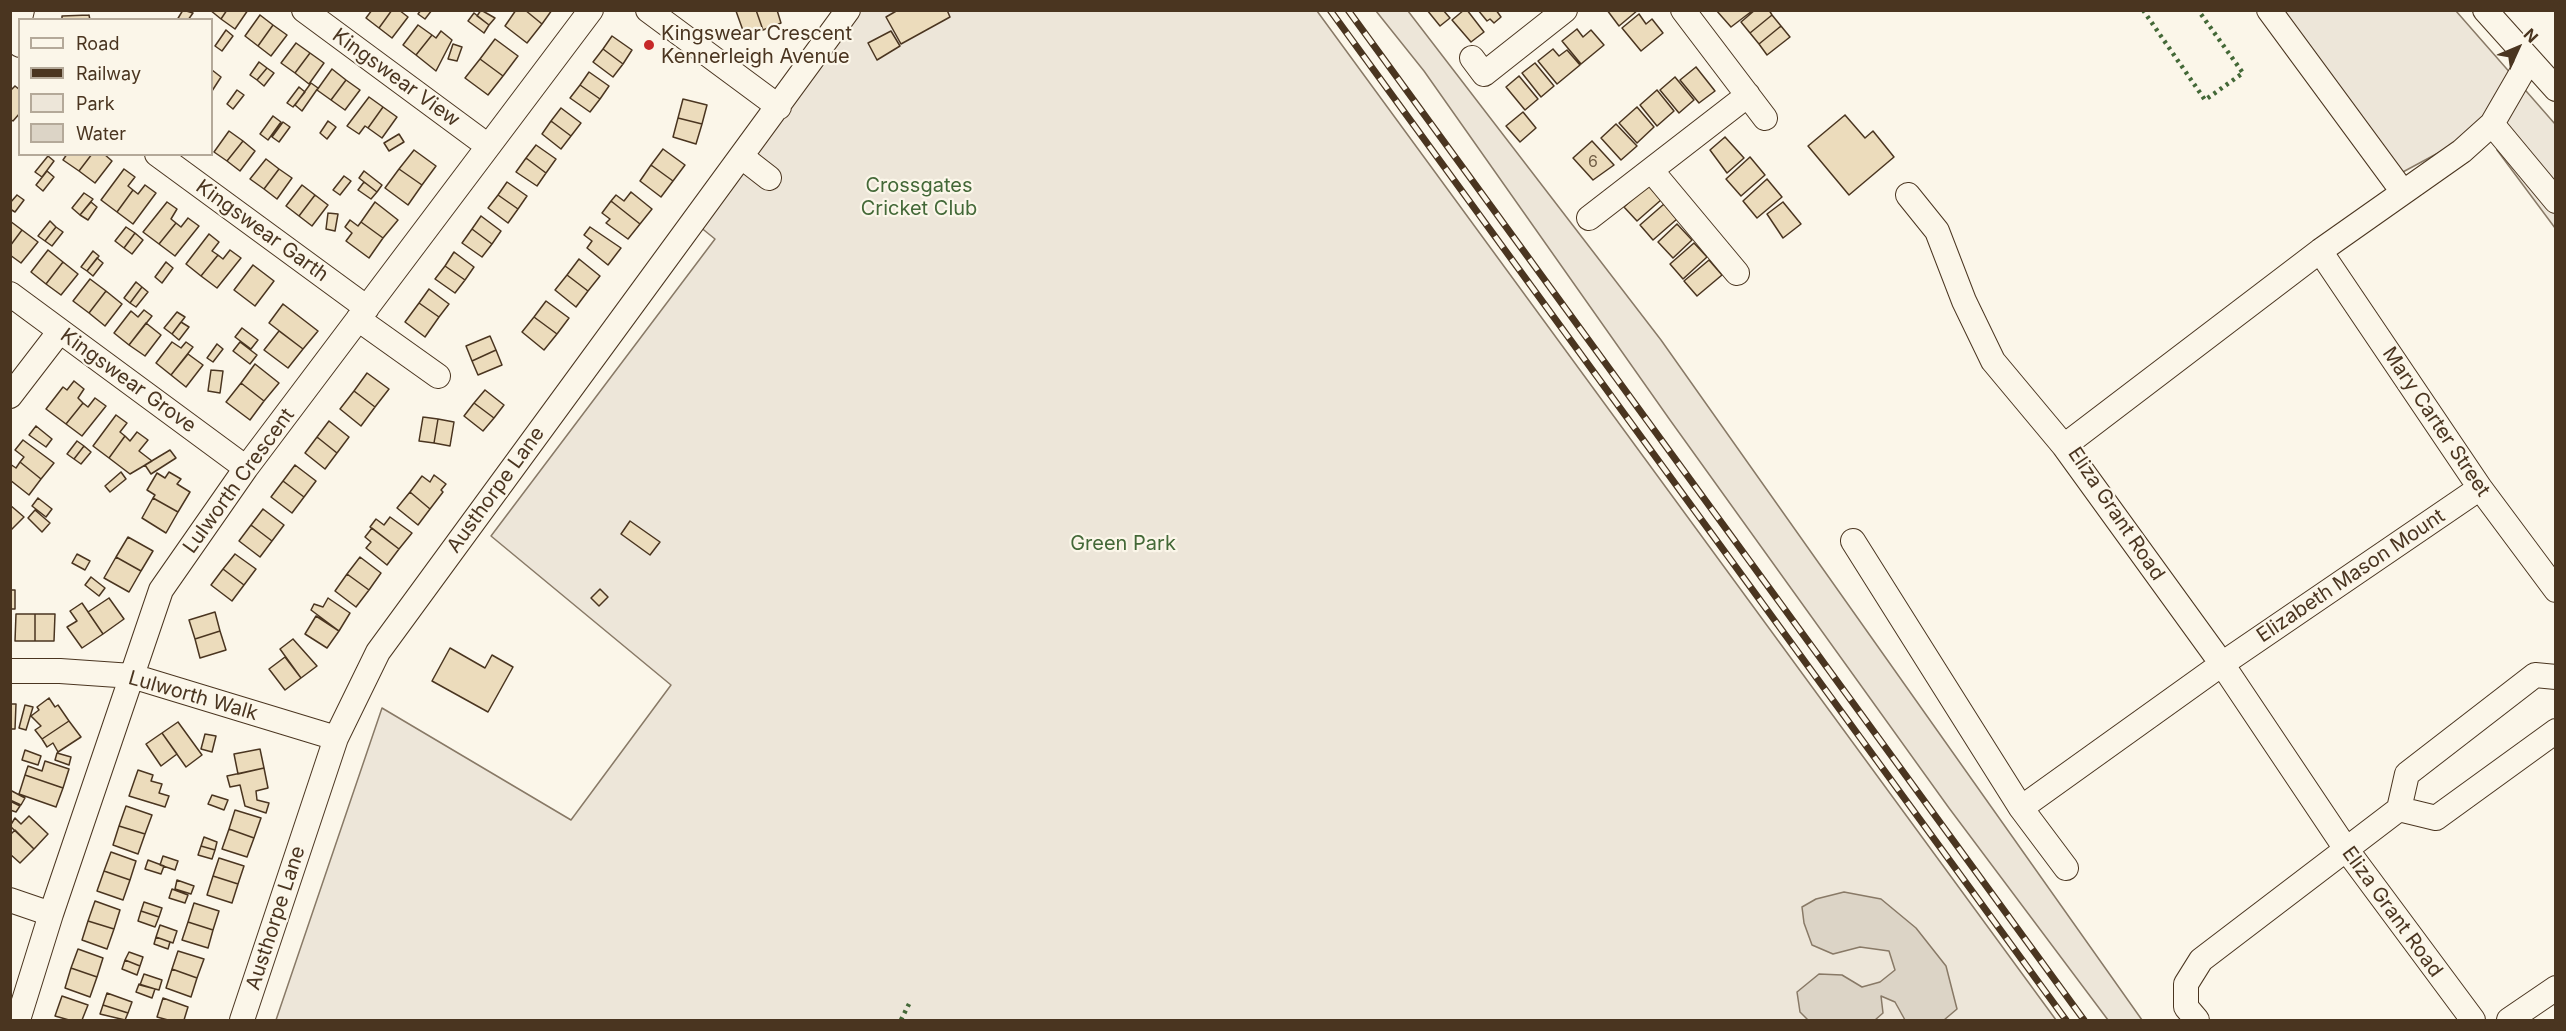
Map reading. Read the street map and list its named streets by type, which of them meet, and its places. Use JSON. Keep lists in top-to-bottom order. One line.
{"streets":{"street":["Kingswear View","Kingswear Garth","Kingswear Grove","Mary Carter Street","Lulworth Crescent","Austhorpe Lane","Eliza Grant Road","Elizabeth Mason Mount","Lulworth Walk"]},"crossings":[["Kingswear View","Lulworth Crescent"],["Kingswear Garth","Lulworth Crescent"],["Kingswear Grove","Lulworth Crescent"],["Mary Carter Street","Eliza Grant Road"],["Mary Carter Street","Elizabeth Mason Mount"],["Lulworth Crescent","Lulworth Walk"],["Austhorpe Lane","Lulworth Walk"],["Eliza Grant Road","Elizabeth Mason Mount"]],"parks":["Crossgates Cricket Club","Green Park"],"places":["Kingswear Crescent Kennerleigh Avenue"],"house_numbers":["6"],"legend":["Road","Railway","Park","Water"],"north":"top right"}
